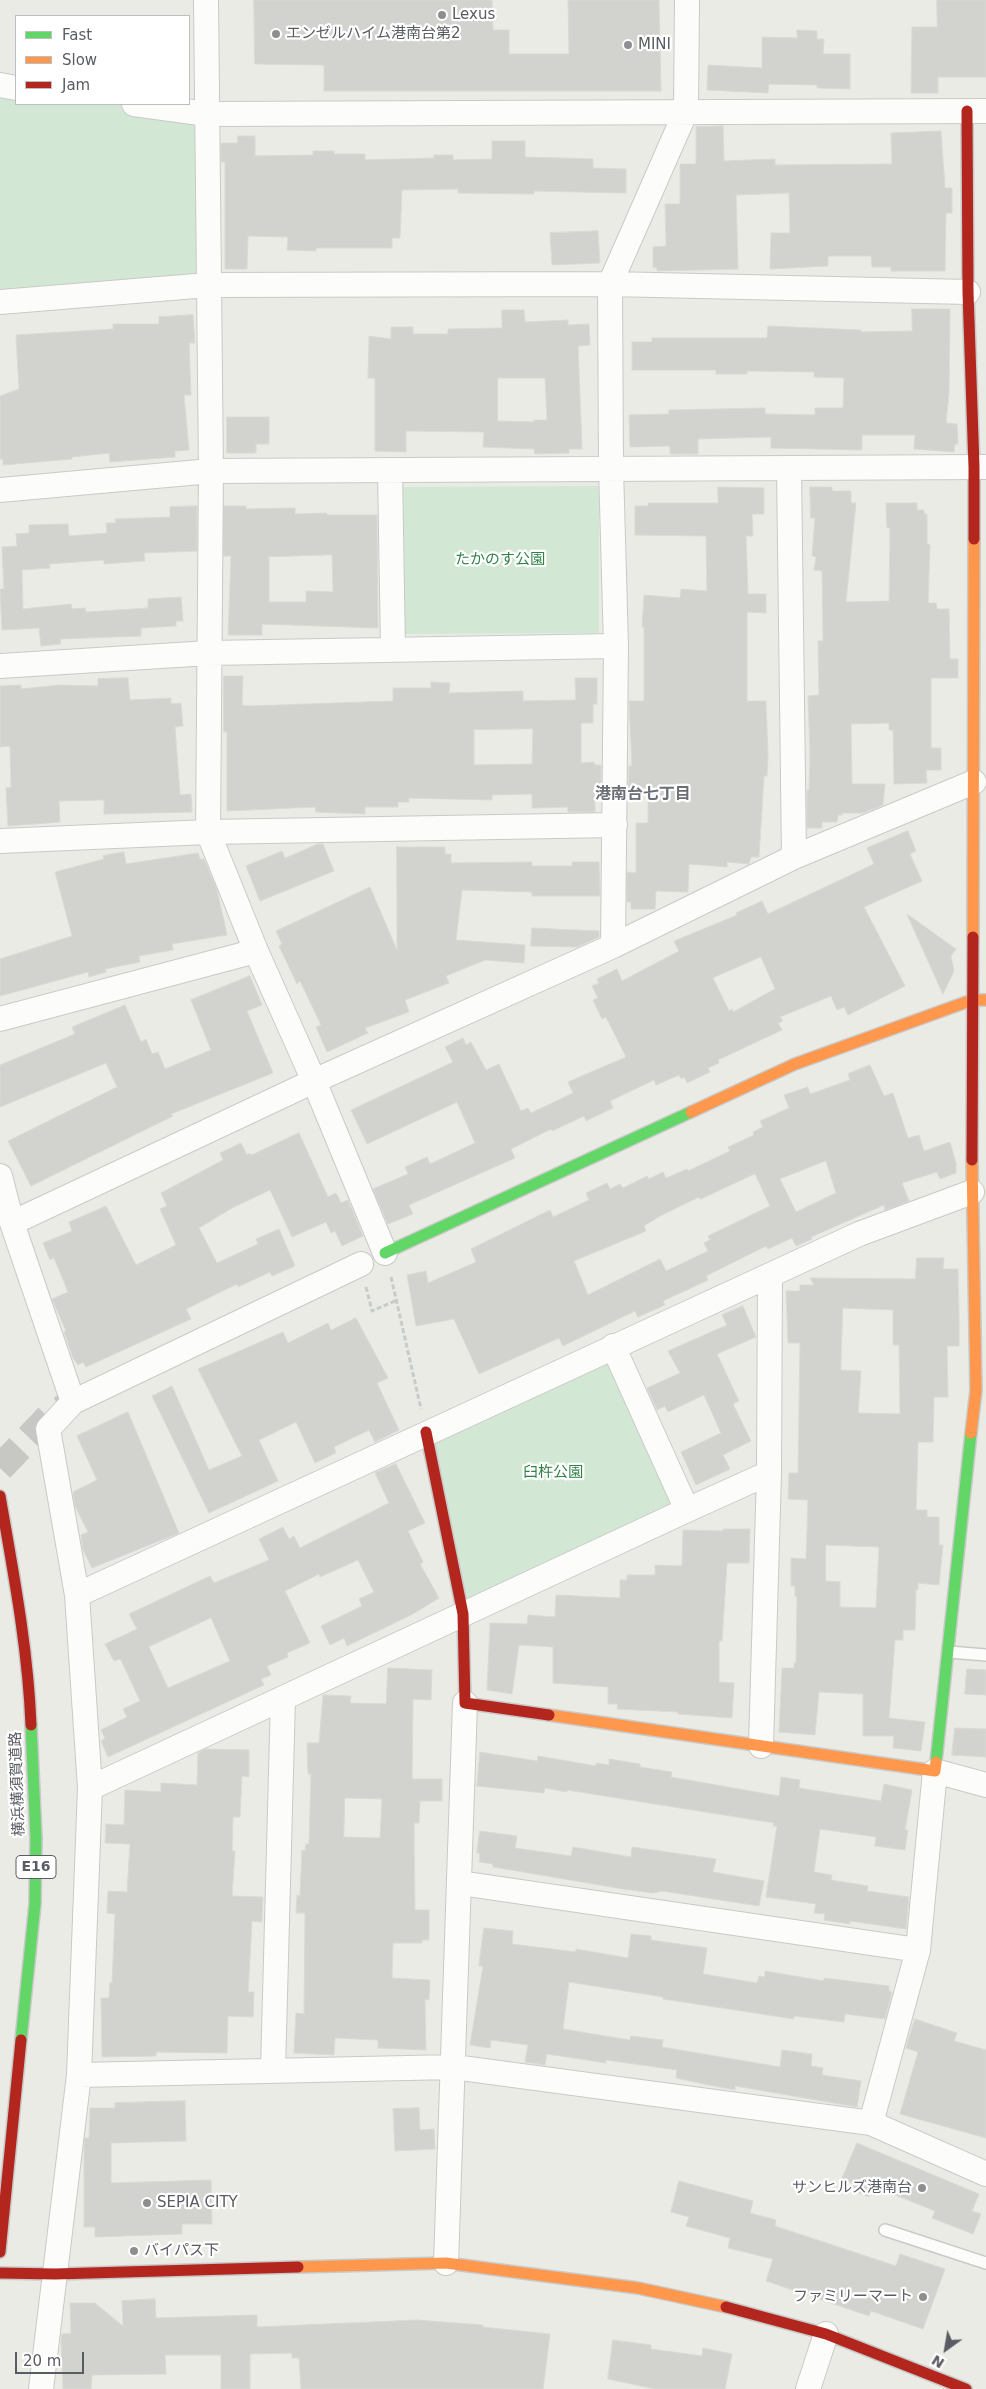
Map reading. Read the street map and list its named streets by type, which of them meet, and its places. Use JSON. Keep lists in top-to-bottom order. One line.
{"streets":{"main road":["横浜横須賀道路","E16"]},"districts":["港南台七丁目"],"parks":["たかのす公園","臼杵公園"],"places":["Lexus","エンゼルハイム港南台第2","MINI","サンヒルズ港南台","SEPIA CITY","バイパス下","ファミリーマート"],"legend":["Fast","Slow","Jam"],"scale_bar":"20 m","north":"bottom left"}
